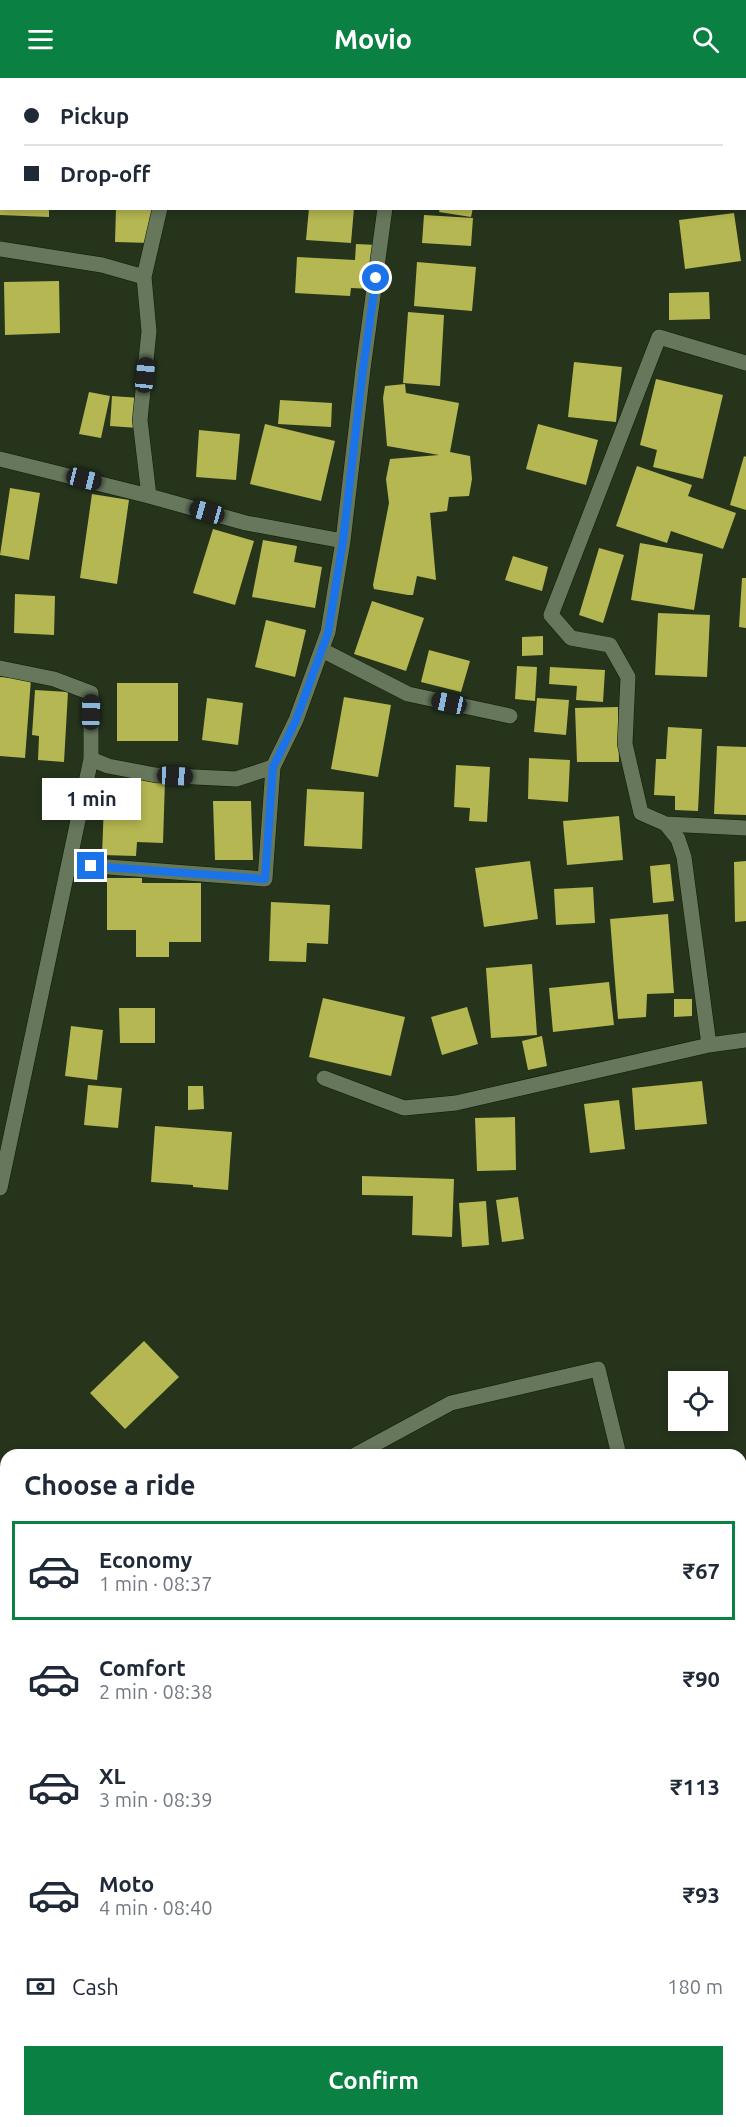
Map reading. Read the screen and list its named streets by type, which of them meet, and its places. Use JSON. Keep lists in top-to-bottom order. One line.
{"page":{"header":"Movio","banner":["Pickup","Drop-off"],"bubble":"1 min","heading":"Choose a ride","list":[{"name":"Economy","note":"1 min · 08:37","value":"₹67"},{"name":"Comfort","note":"2 min · 08:38","value":"₹90"},{"name":"XL","note":"3 min · 08:39","value":"₹113"},{"name":"Moto","note":"4 min · 08:40","value":"₹93"}],"pay":["Cash","180 m"],"buttons":"Confirm"}}
